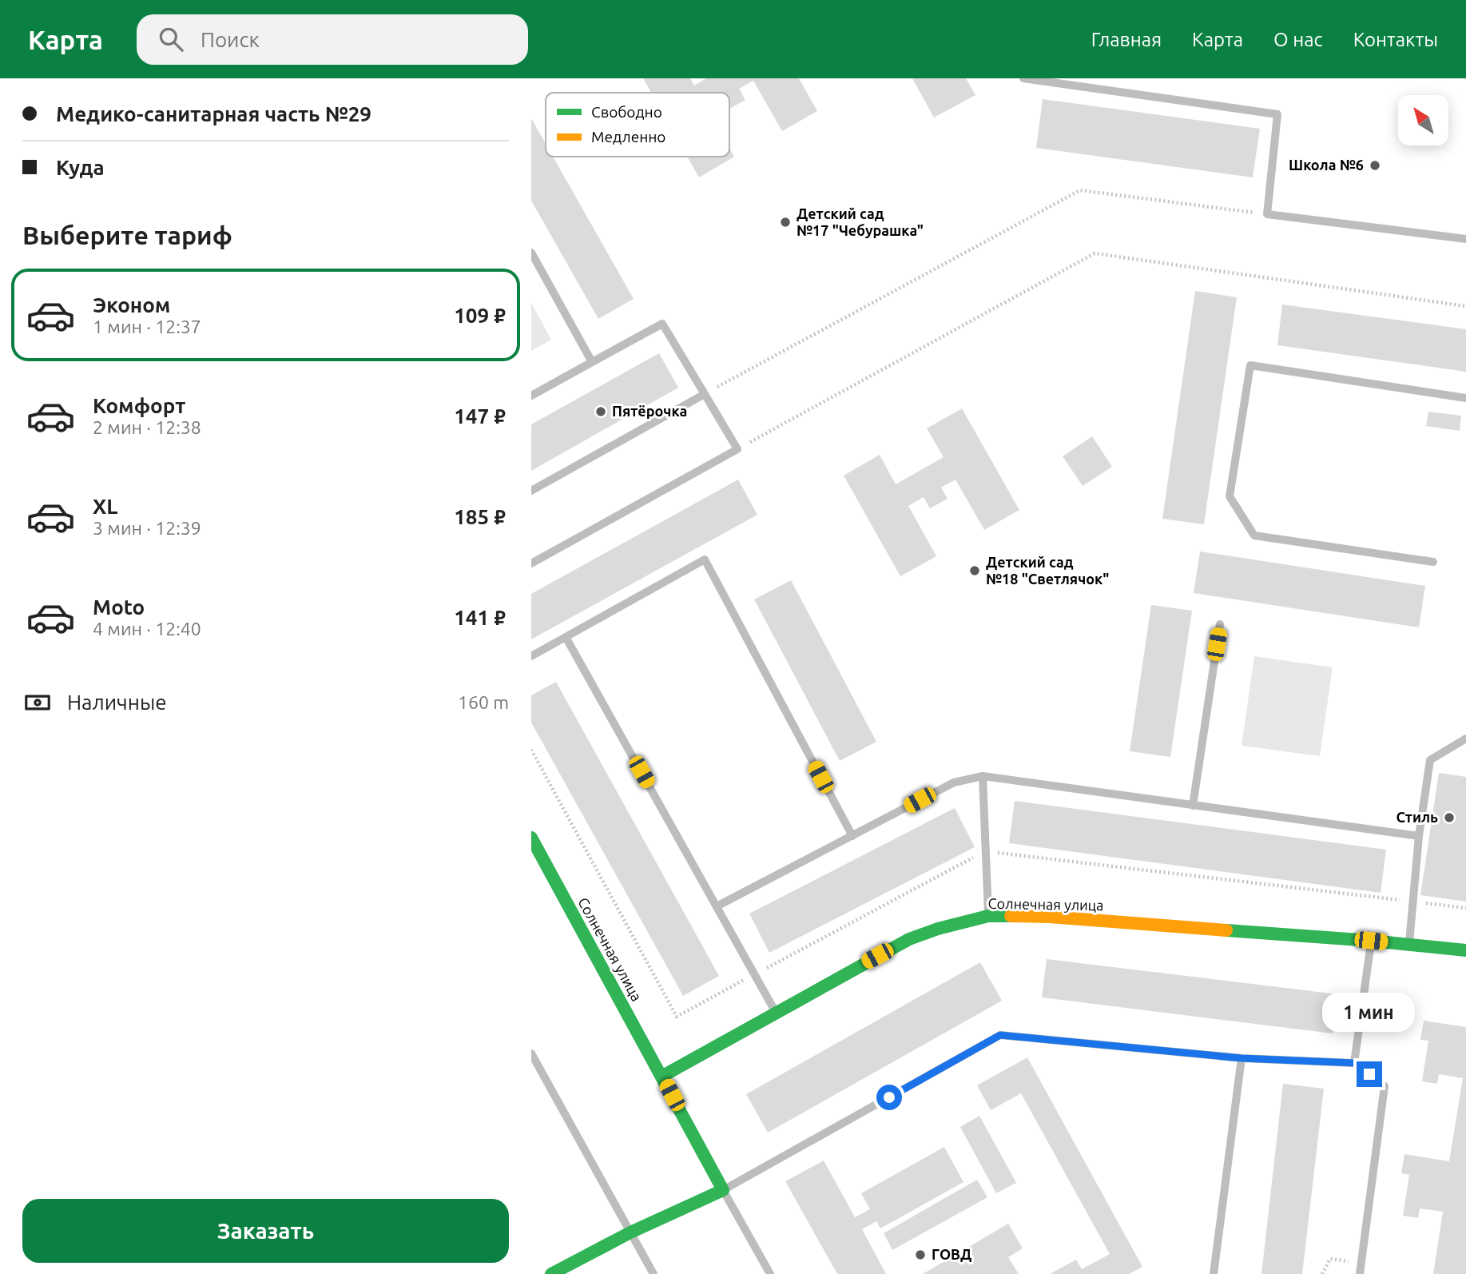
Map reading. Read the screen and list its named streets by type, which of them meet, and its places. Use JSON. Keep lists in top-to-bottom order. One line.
{"streets":{"street":["Солнечная улица"]},"places":["Школа №6","Детский сад №17 \"Чебурашка\"","Пятёрочка","Детский сад №18 \"Светлячок\"","Стиль","ГОВД"],"legend":["Свободно","Медленно"],"north":"top left","page":{"header":"Карта","search":"Поиск","nav":["Главная","Карта","О нас","Контакты"],"banner":["Медико-санитарная часть №29","Куда"],"heading":"Выберите тариф","list":[{"name":"Эконом","note":"1 мин · 12:37","value":"109 ₽"},{"name":"Комфорт","note":"2 мин · 12:38","value":"147 ₽"},{"name":"XL","note":"3 мин · 12:39","value":"185 ₽"},{"name":"Moto","note":"4 мин · 12:40","value":"141 ₽"}],"pay":["Наличные","160 m"],"bubble":"1 мин","buttons":"Заказать"}}
